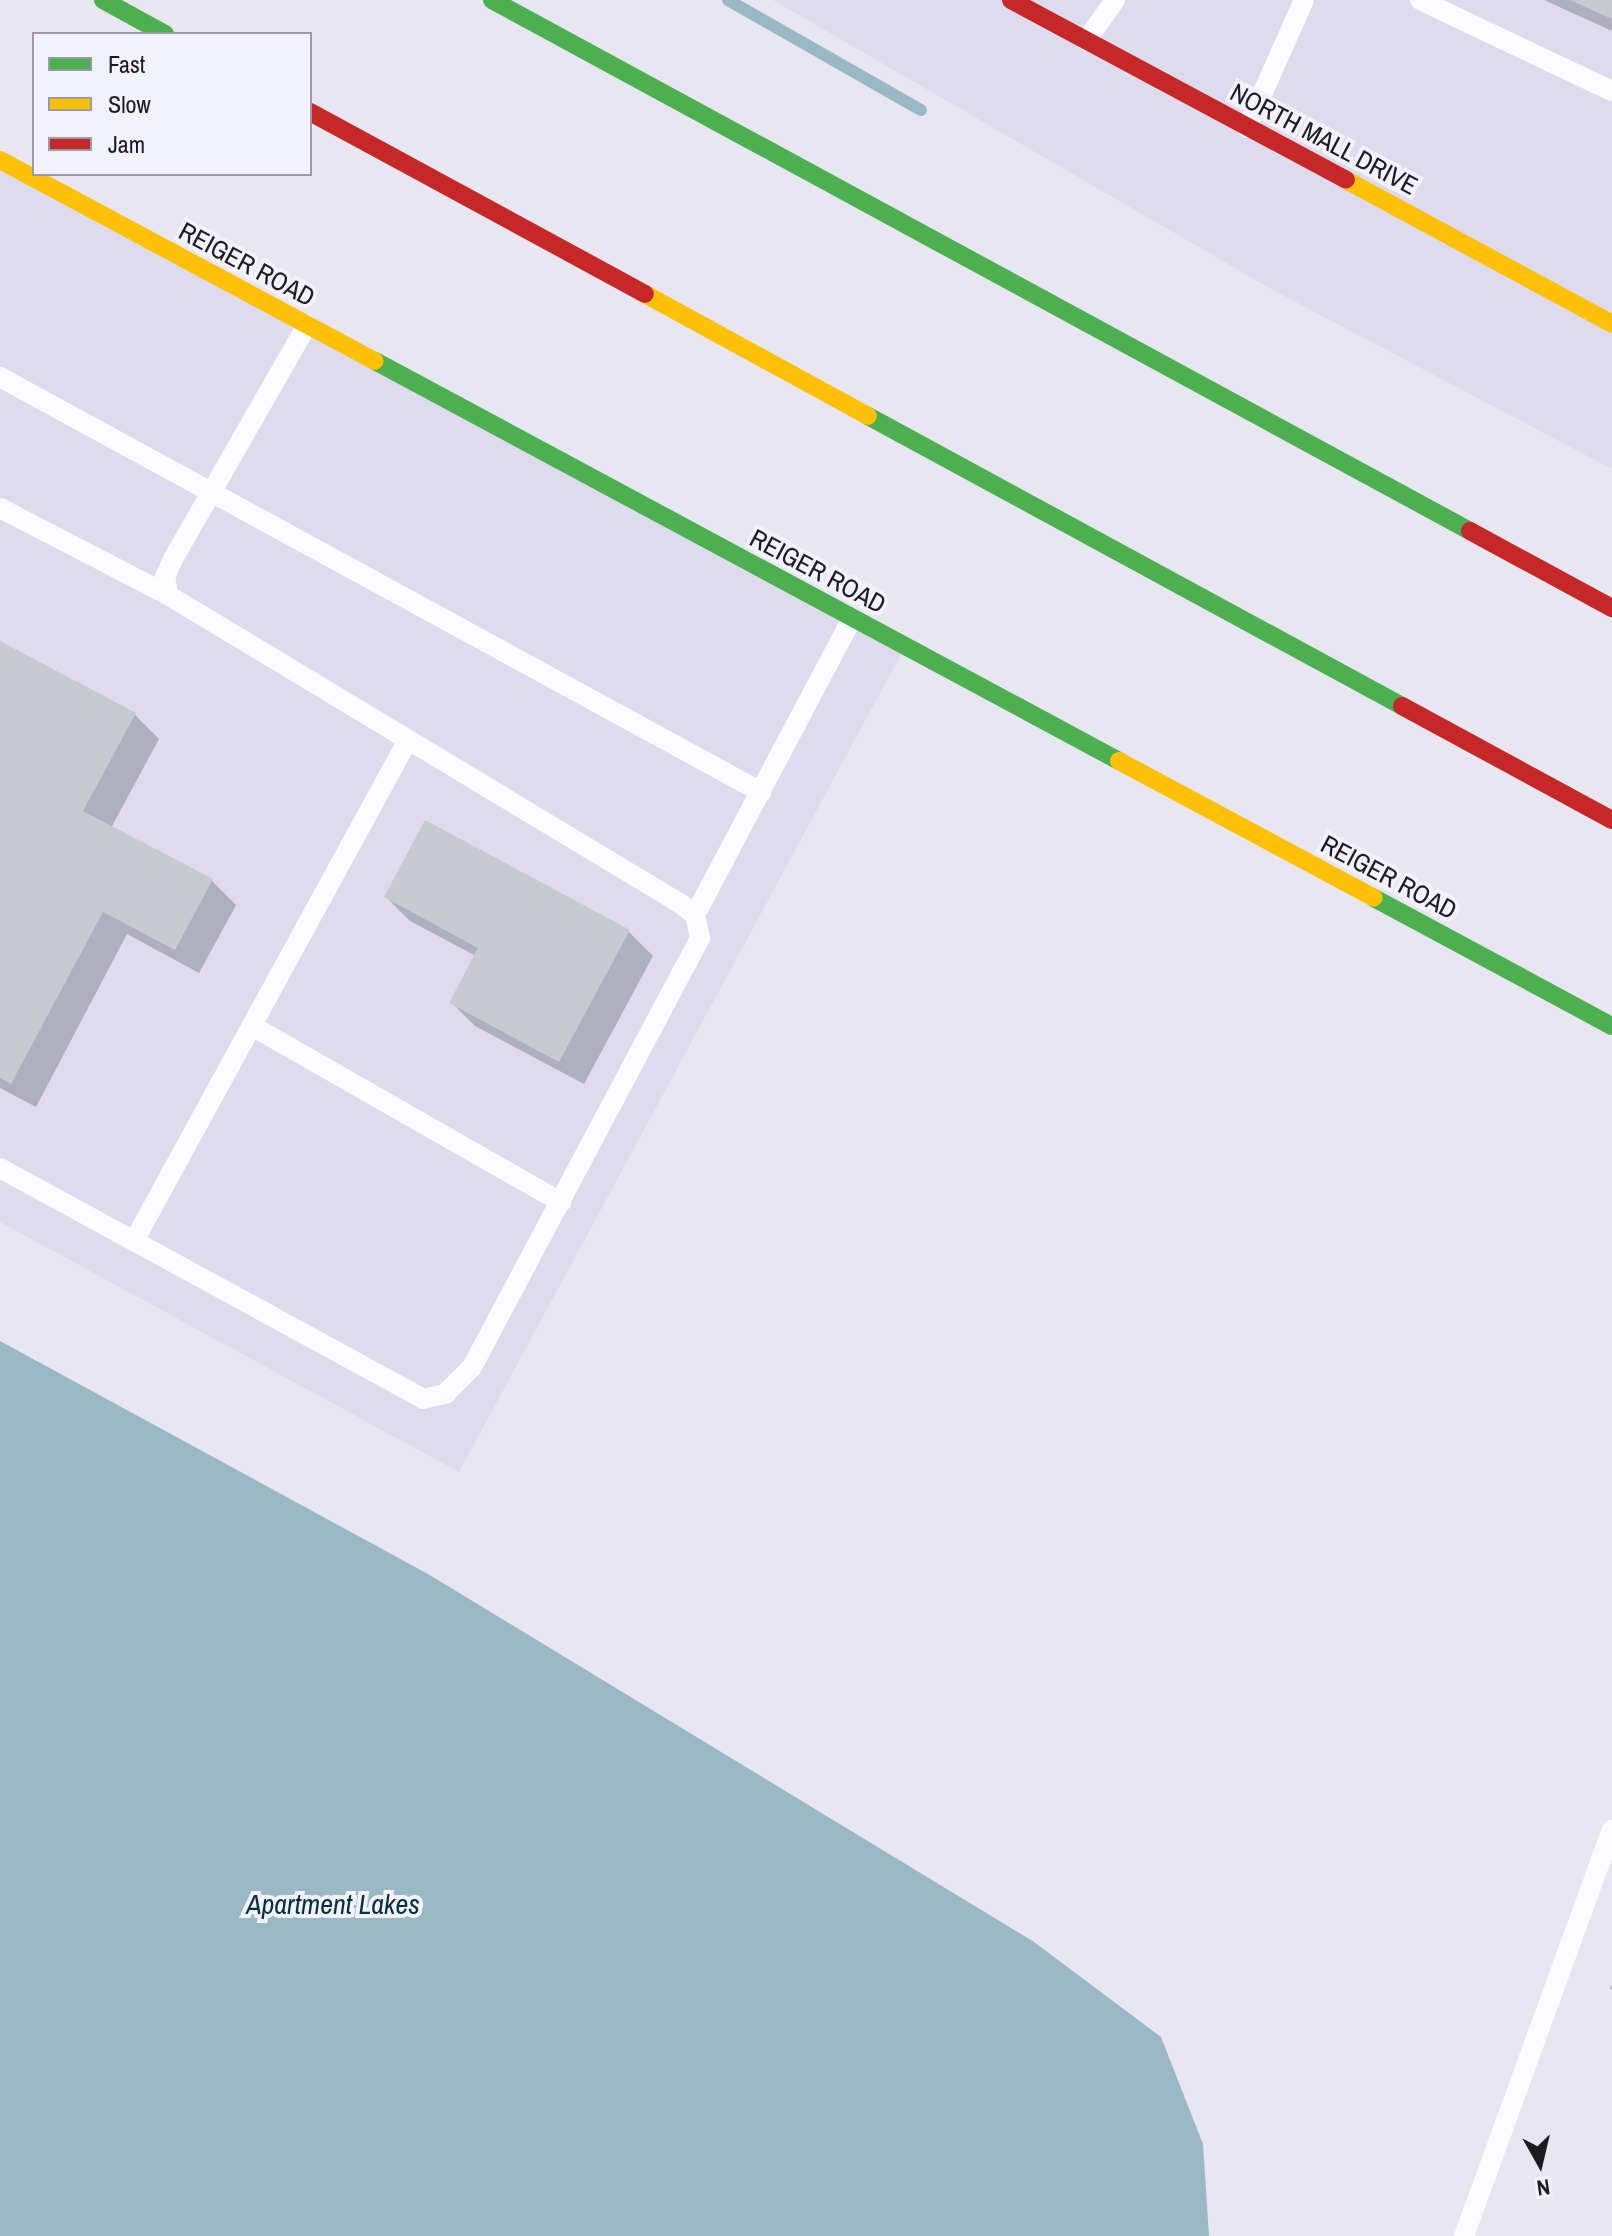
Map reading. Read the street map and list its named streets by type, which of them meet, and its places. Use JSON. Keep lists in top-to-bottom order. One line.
{"streets":{"main road":["NORTH MALL DRIVE","REIGER ROAD"]},"water":["Apartment Lakes"],"legend":["Fast","Slow","Jam"],"north":"bottom"}
